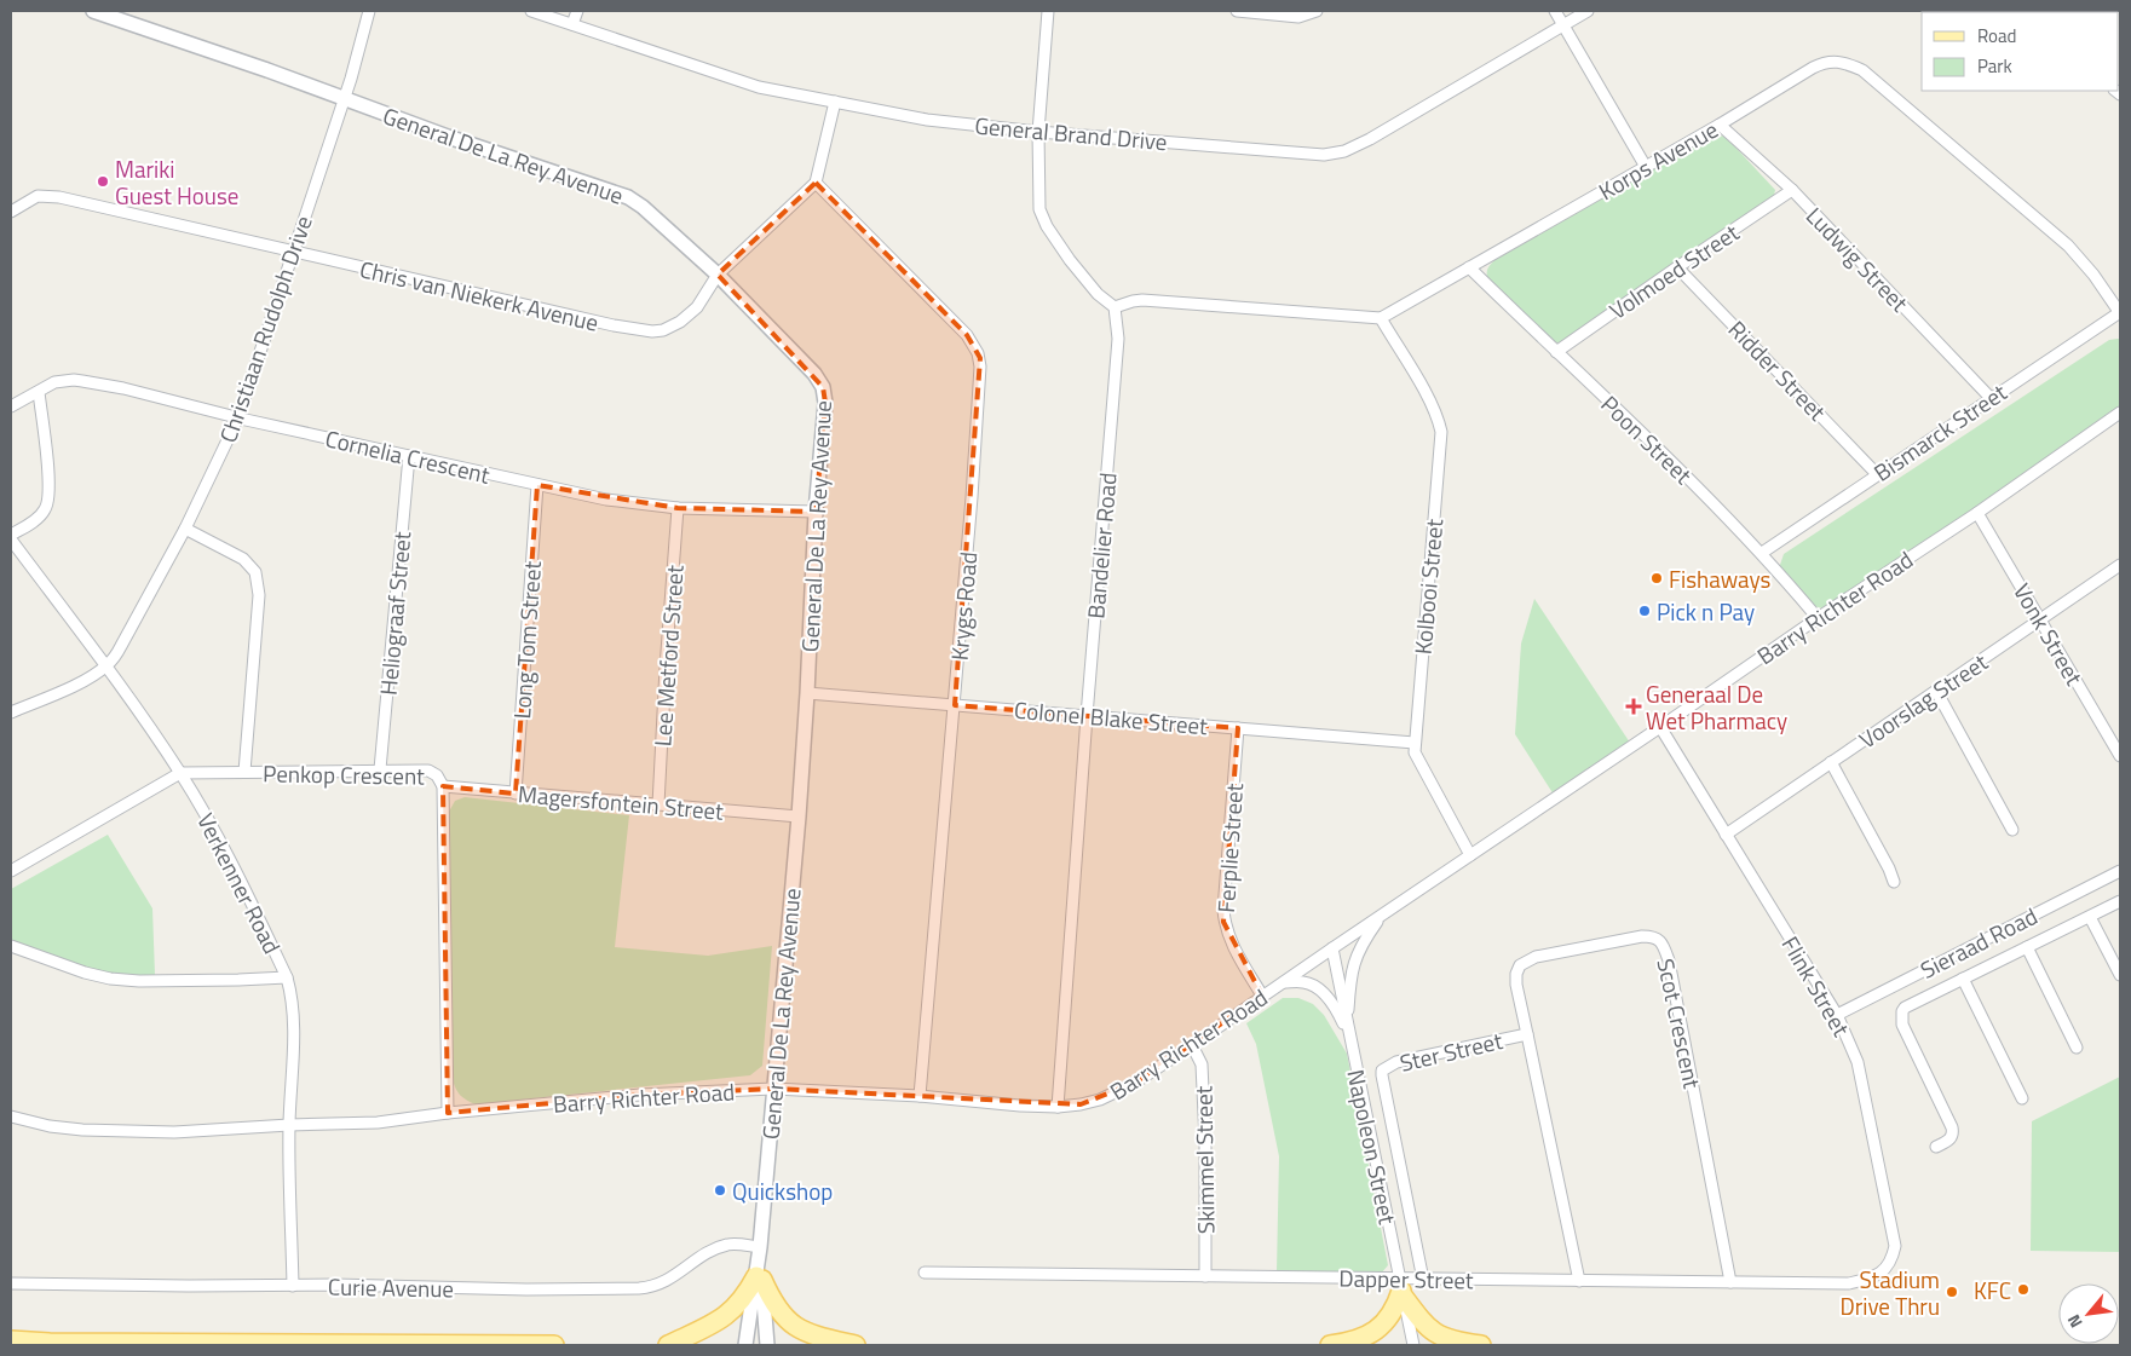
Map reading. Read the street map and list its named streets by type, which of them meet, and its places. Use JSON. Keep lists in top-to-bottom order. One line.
{"streets":{"street":["General Brand Drive","General De La Rey Avenue","Korps Avenue","Ludwig Street","Volmoed Street","Chris van Niekerk Avenue","Christiaan Rudolph Drive","Ridder Street","Bismarck Street","Poon Street","Cornelia Crescent","Bandelier Road","Kolbooi Street","Krygs Road","Barry Richter Road","Heliograaf Street","Vonk Street","Long Tom Street","Lee Metford Street","Voorslag Street","Colonel Blake Street","Penkop Crescent","Magersfontein Street","Ferplie Street","Verkenner Road","Sieraad Road","Flink Street","Scot Crescent","Ster Street","Napoleon Street","Skimmel Street","Dapper Street","Curie Avenue"]},"crossings":[["General De La Rey Avenue","Chris van Niekerk Avenue"],["General De La Rey Avenue","Christiaan Rudolph Drive"],["General De La Rey Avenue","Cornelia Crescent"],["General De La Rey Avenue","Barry Richter Road"],["General De La Rey Avenue","Colonel Blake Street"],["General De La Rey Avenue","Magersfontein Street"],["General De La Rey Avenue","Curie Avenue"],["Korps Avenue","Ludwig Street"],["Korps Avenue","Bismarck Street"],["Korps Avenue","Poon Street"],["Korps Avenue","Kolbooi Street"],["Ludwig Street","Volmoed Street"],["Ludwig Street","Bismarck Street"],["Volmoed Street","Ridder Street"],["Volmoed Street","Poon Street"],["Chris van Niekerk Avenue","Christiaan Rudolph Drive"],["Chris van Niekerk Avenue","Krygs Road"],["Christiaan Rudolph Drive","Cornelia Crescent"],["Christiaan Rudolph Drive","Verkenner Road"],["Ridder Street","Bismarck Street"],["Bismarck Street","Poon Street"],["Poon Street","Barry Richter Road"],["Cornelia Crescent","Heliograaf Street"],["Cornelia Crescent","Long Tom Street"],["Cornelia Crescent","Lee Metford Street"],["Bandelier Road","Barry Richter Road"],["Bandelier Road","Colonel Blake Street"],["Kolbooi Street","Barry Richter Road"],["Kolbooi Street","Colonel Blake Street"],["Krygs Road","Barry Richter Road"],["Krygs Road","Colonel Blake Street"],["Barry Richter Road","Vonk Street"],["Barry Richter Road","Penkop Crescent"],["Barry Richter Road","Ferplie Street"],["Barry Richter Road","Verkenner Road"],["Barry Richter Road","Flink Street"],["Barry Richter Road","Napoleon Street"],["Barry Richter Road","Skimmel Street"],["Heliograaf Street","Penkop Crescent"],["Vonk Street","Voorslag Street"],["Long Tom Street","Magersfontein Street"],["Lee Metford Street","Magersfontein Street"],["Voorslag Street","Flink Street"],["Colonel Blake Street","Ferplie Street"],["Penkop Crescent","Magersfontein Street"],["Penkop Crescent","Verkenner Road"],["Verkenner Road","Curie Avenue"],["Sieraad Road","Flink Street"],["Flink Street","Dapper Street"],["Scot Crescent","Ster Street"],["Scot Crescent","Dapper Street"],["Ster Street","Napoleon Street"],["Napoleon Street","Dapper Street"],["Skimmel Street","Dapper Street"]],"places":{"other":["Mariki Guest House","Fishaways","Pick n Pay","Quickshop","KFC","Stadium Drive Thru"],"health":["Generaal De Wet Pharmacy"]},"legend":["Road","Park"],"north":"bottom left"}
